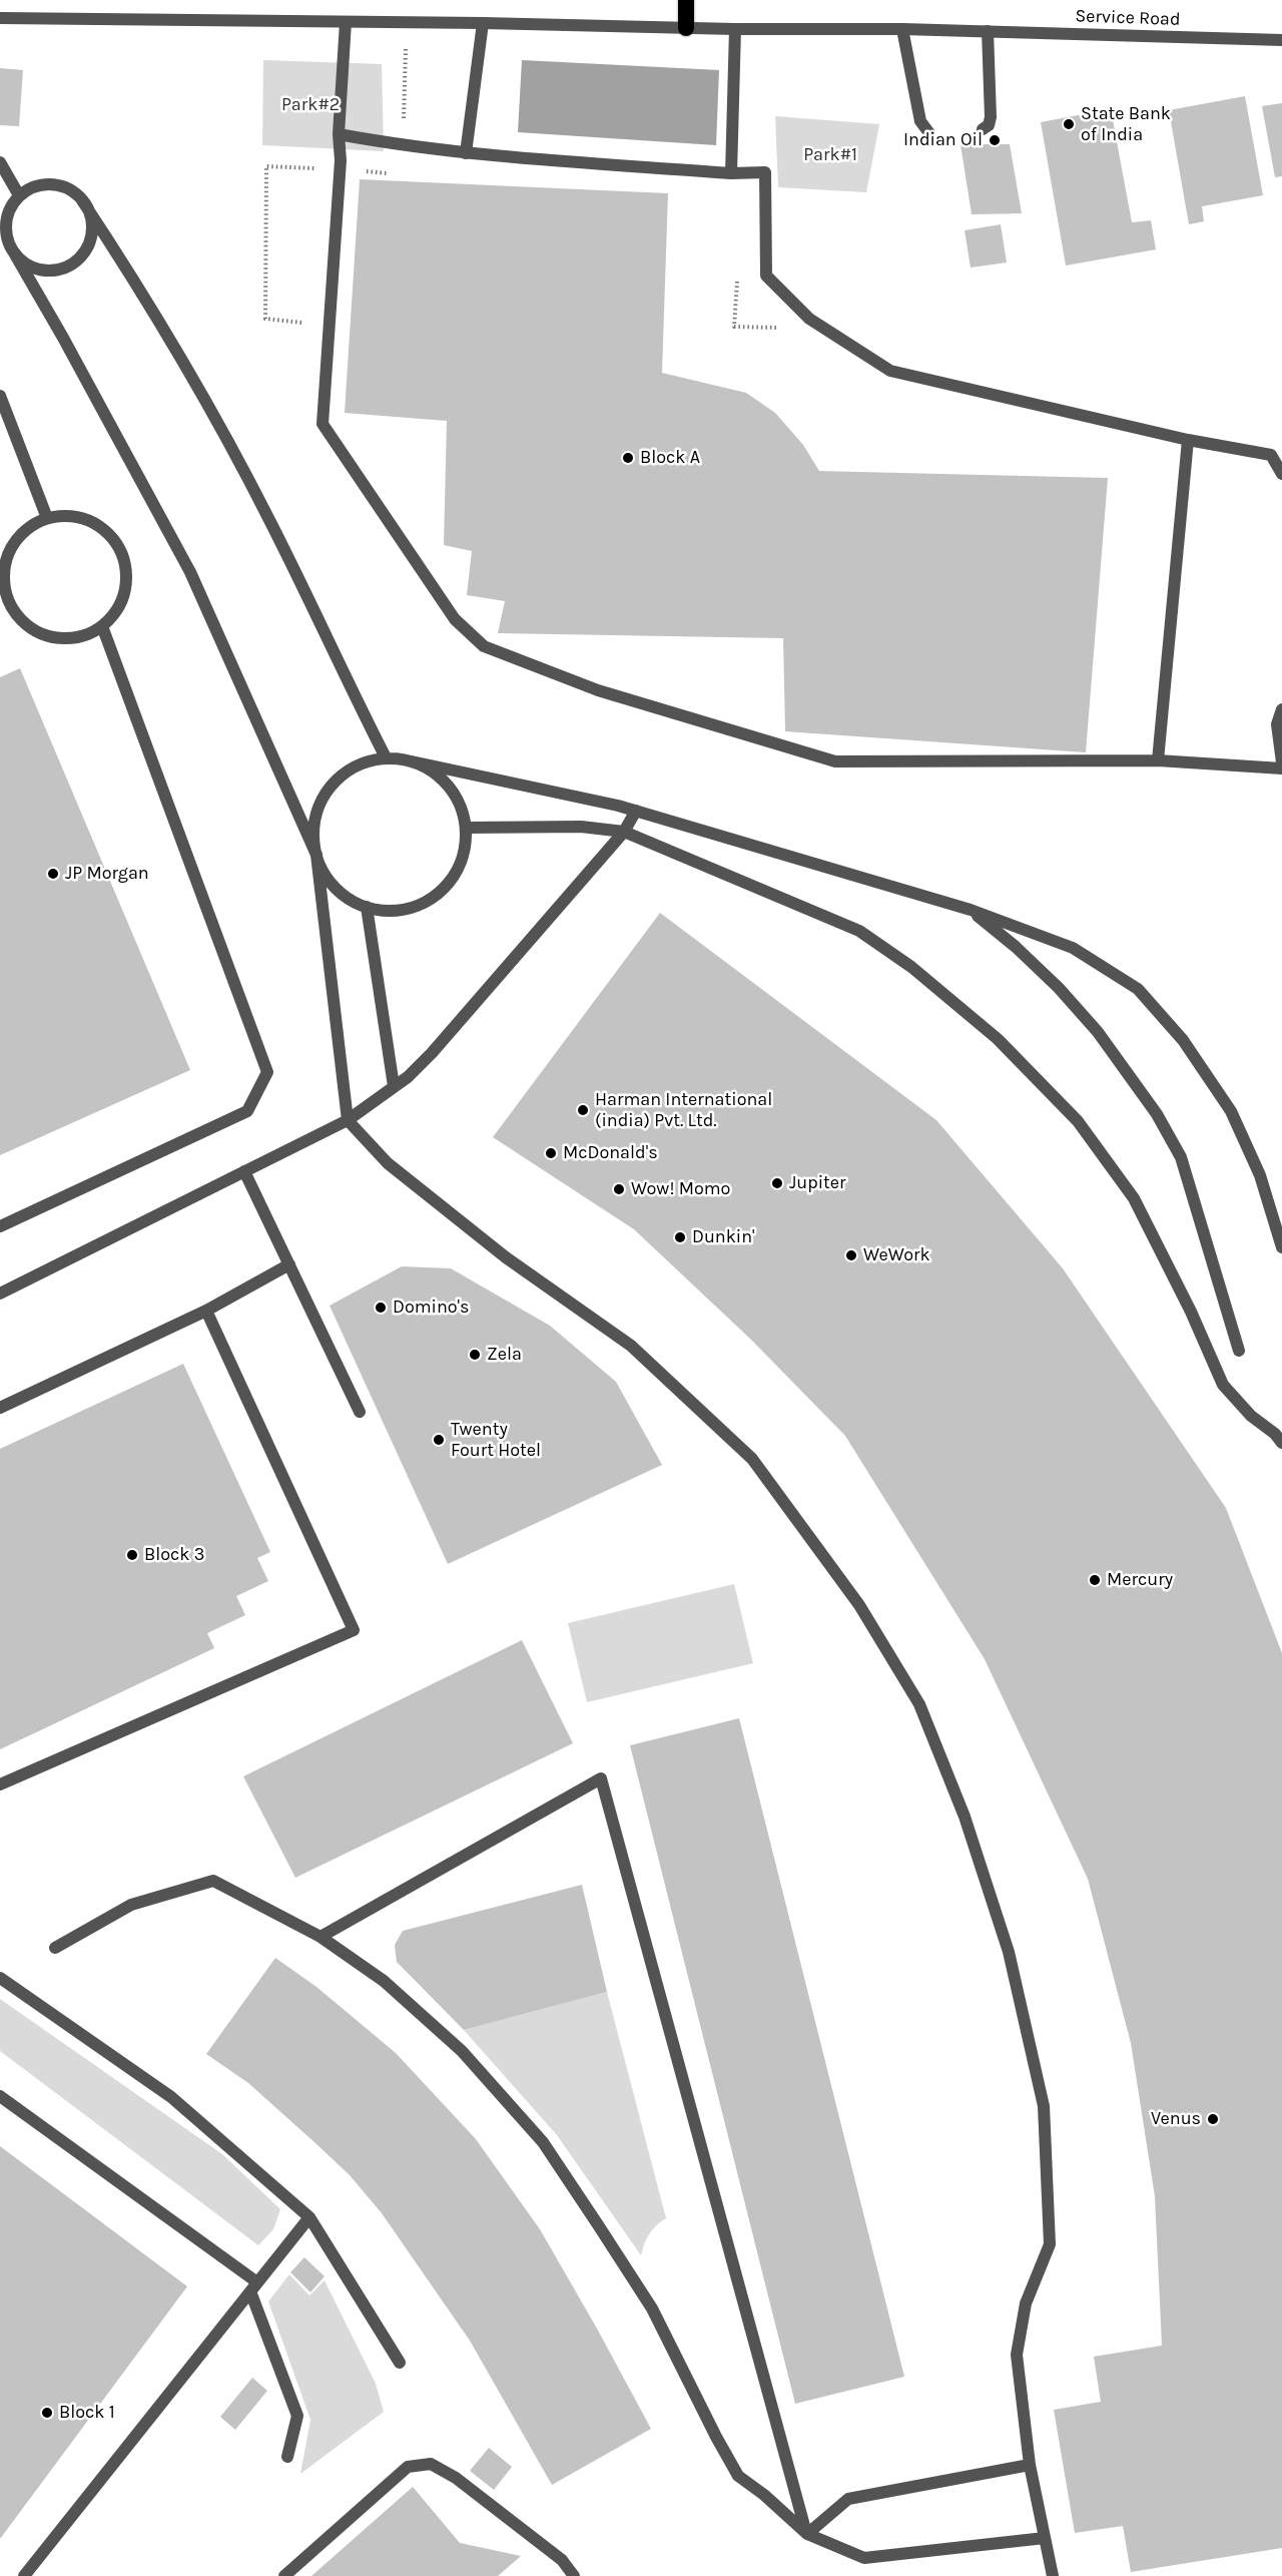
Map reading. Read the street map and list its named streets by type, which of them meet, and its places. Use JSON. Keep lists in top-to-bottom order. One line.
{"streets":{"street":["Service Road"]},"parks":["Park#2","Park#1"],"places":["State Bank of India","Indian Oil","Block A","JP Morgan","Harman International (india) Pvt. Ltd.","McDonald's","Jupiter","Wow! Momo","Dunkin'","WeWork","Domino's","Zela","Twenty Fourt Hotel","Block 3","Mercury","Venus","Block 1"]}
